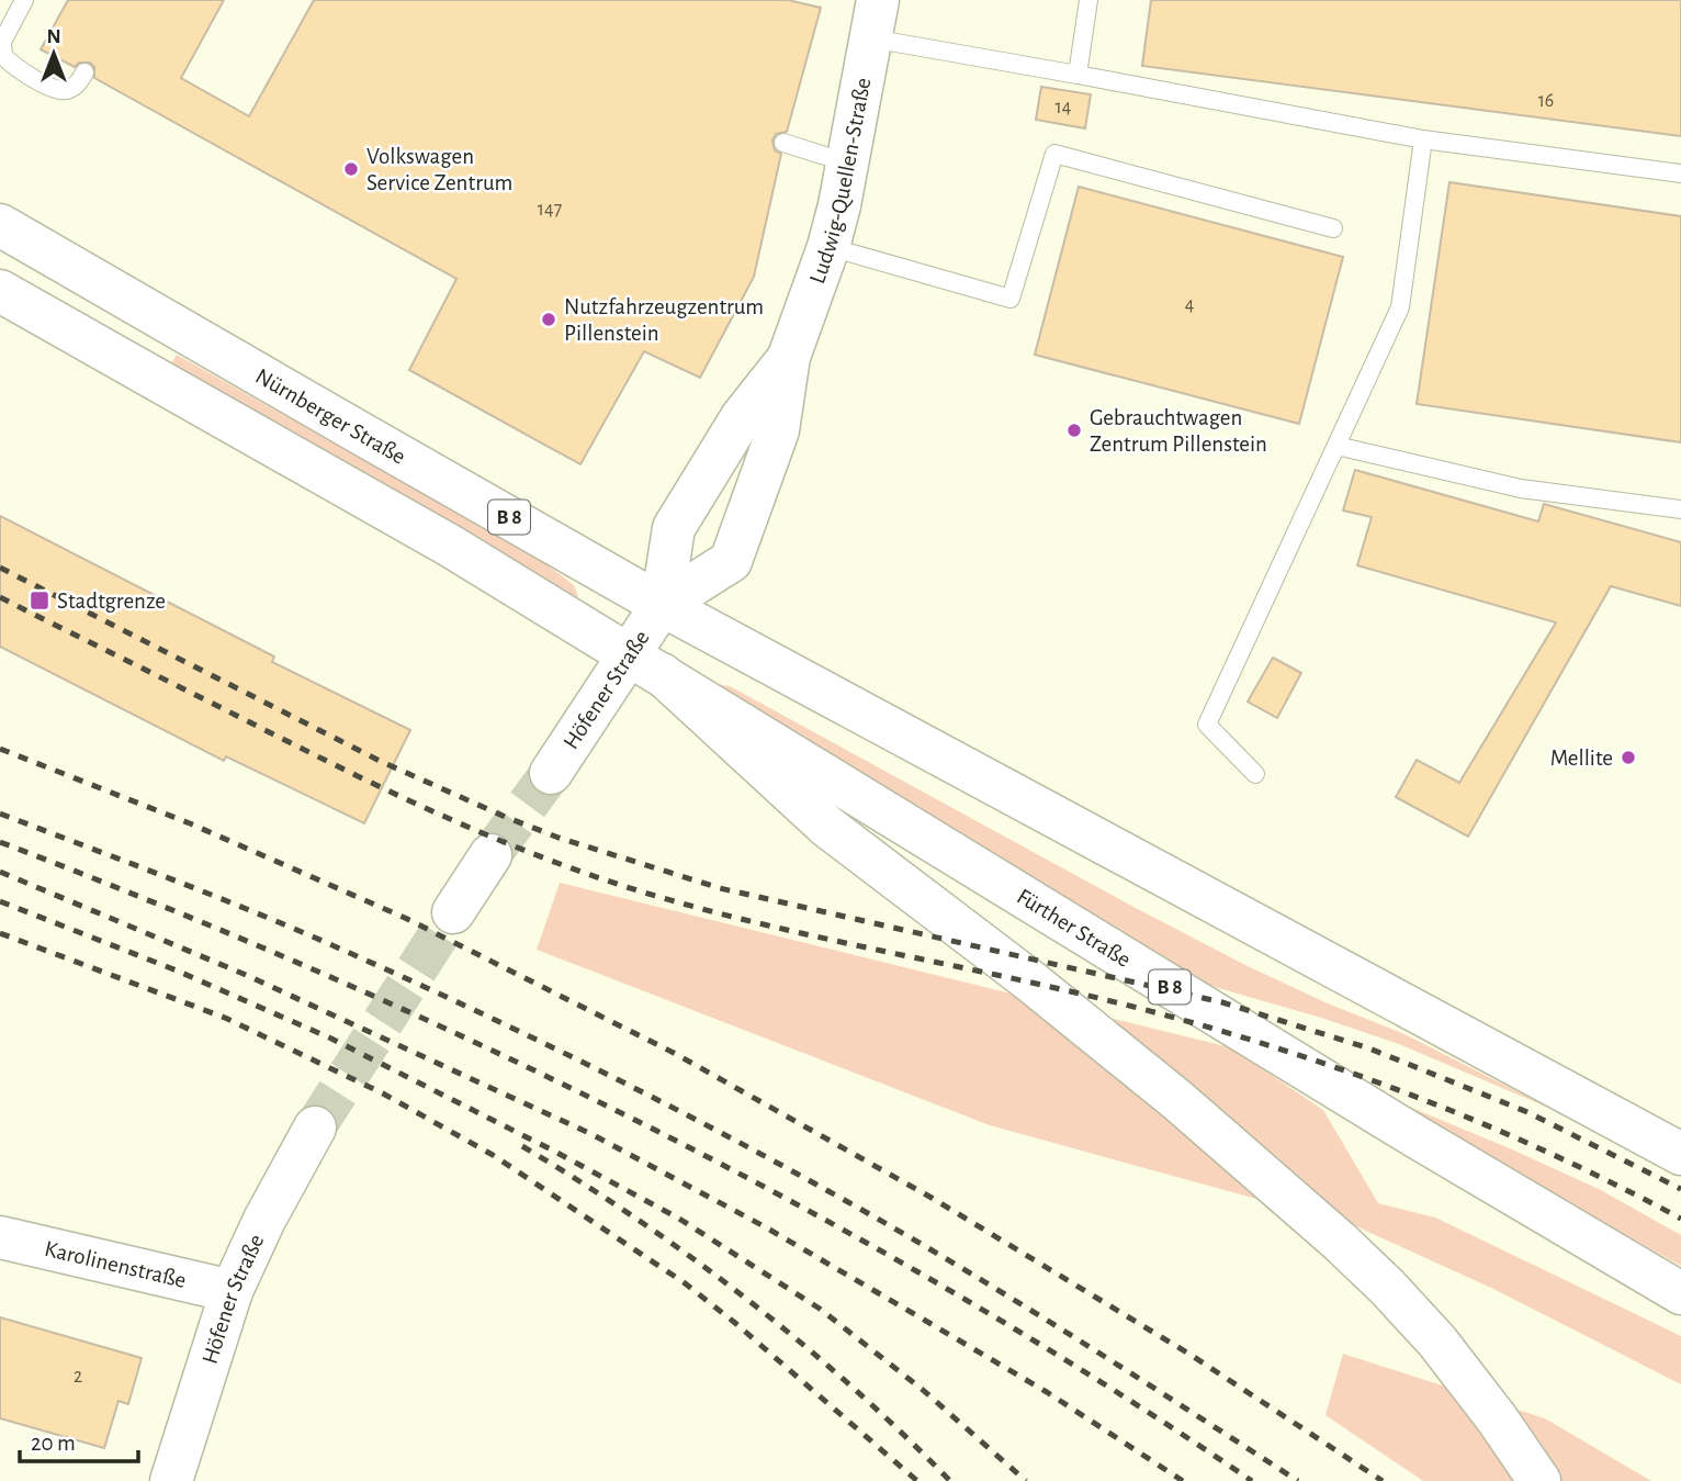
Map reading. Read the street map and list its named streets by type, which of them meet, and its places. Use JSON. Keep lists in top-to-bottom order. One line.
{"streets":{"main road":["Ludwig-Quellen-Straße","Nürnberger Straße","B 8","Höfener Straße","Fürther Straße","Karolinenstraße"]},"crossings":[["Ludwig-Quellen-Straße","Nürnberger Straße"],["Ludwig-Quellen-Straße","B 8"],["Ludwig-Quellen-Straße","Höfener Straße"],["Nürnberger Straße","B 8"],["Nürnberger Straße","Höfener Straße"],["B 8","Höfener Straße"],["B 8","Fürther Straße"],["Höfener Straße","Fürther Straße"],["Höfener Straße","Karolinenstraße"]],"places":{"other":["Volkswagen Service Zentrum","Nutzfahrzeugzentrum Pillenstein","Gebrauchtwagen Zentrum Pillenstein","Mellite"],"transit":["Stadtgrenze"]},"house_numbers":["16","14","147","4","2"],"scale_bar":"20 m","north":"top"}
